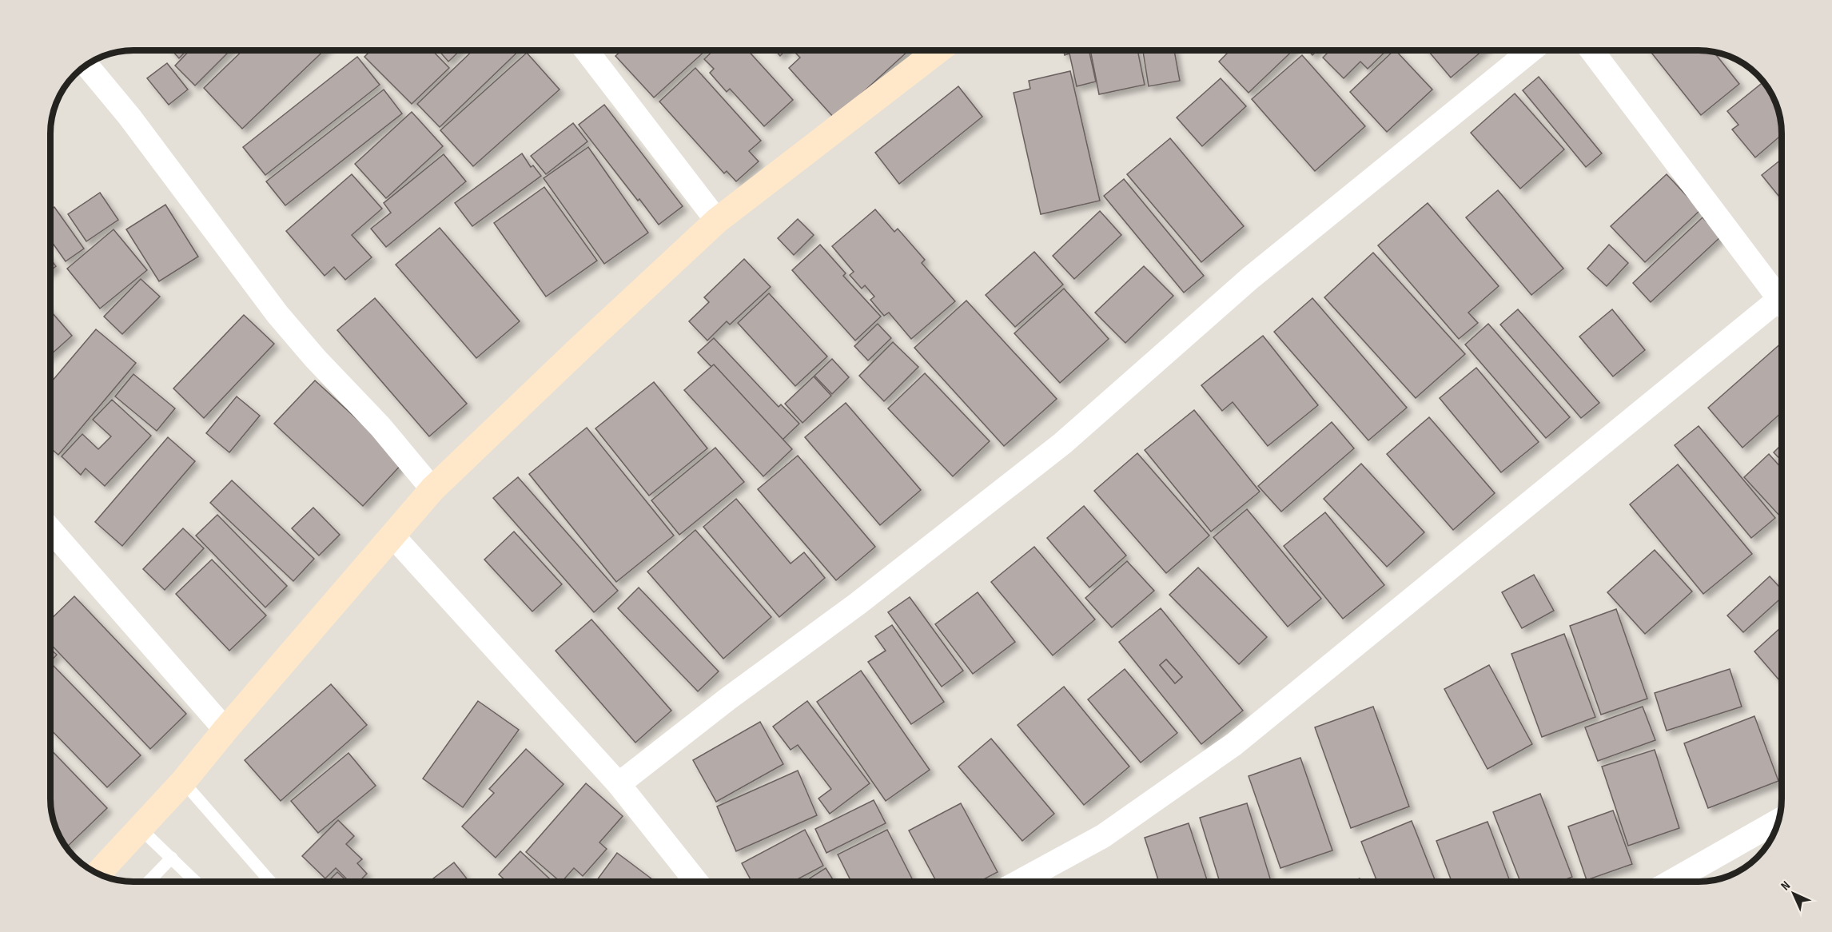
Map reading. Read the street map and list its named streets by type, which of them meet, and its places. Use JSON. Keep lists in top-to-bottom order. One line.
{"north":"top left"}
